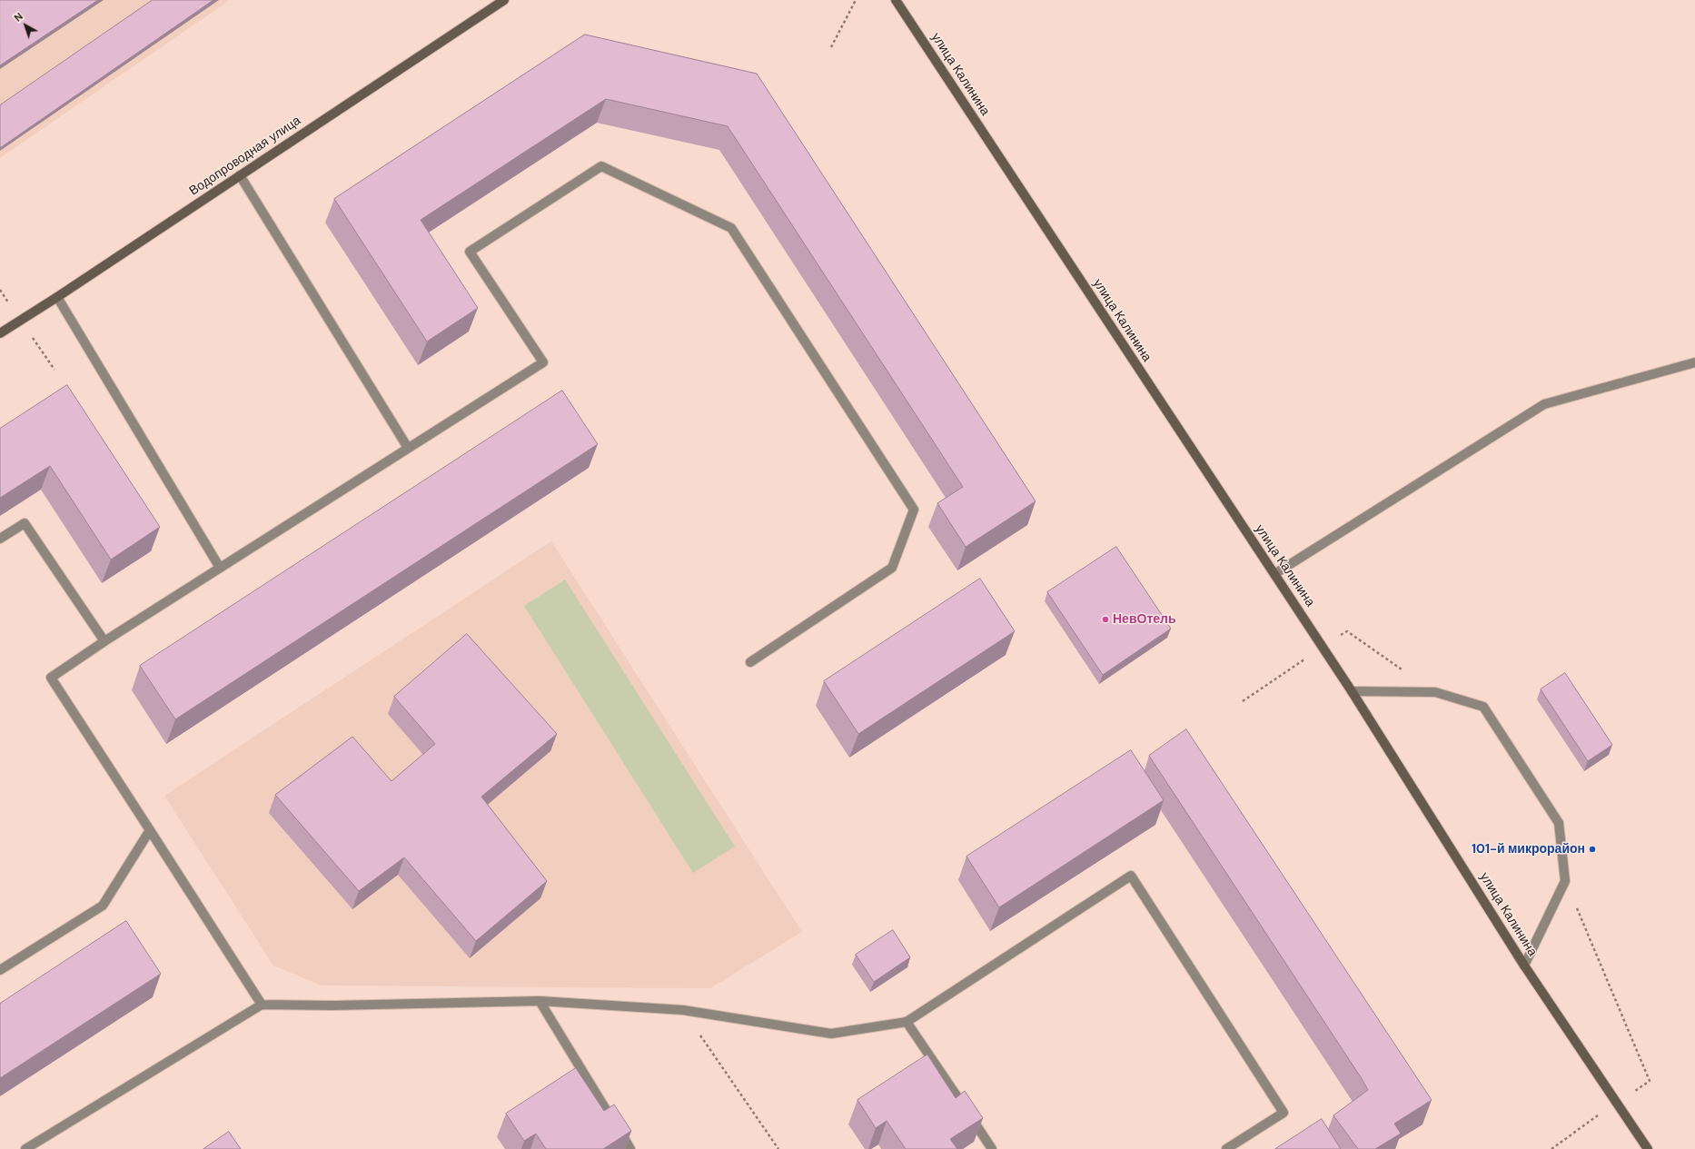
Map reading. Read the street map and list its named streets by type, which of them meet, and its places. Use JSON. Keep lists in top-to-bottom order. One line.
{"streets":{"main road":["улица Калинина","Водопроводная улица"]},"places":["НевОтель","101-й микрорайон"],"north":"top left"}
